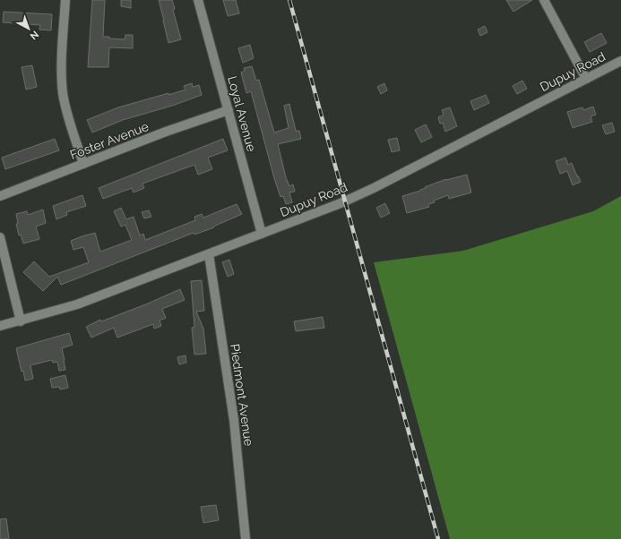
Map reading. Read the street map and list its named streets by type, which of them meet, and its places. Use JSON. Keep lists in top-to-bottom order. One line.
{"streets":{"street":["Dupuy Road","Loyal Avenue","Foster Avenue","Piedmont Avenue"]},"crossings":[["Dupuy Road","Loyal Avenue"],["Dupuy Road","Piedmont Avenue"],["Loyal Avenue","Foster Avenue"]],"north":"bottom right"}
